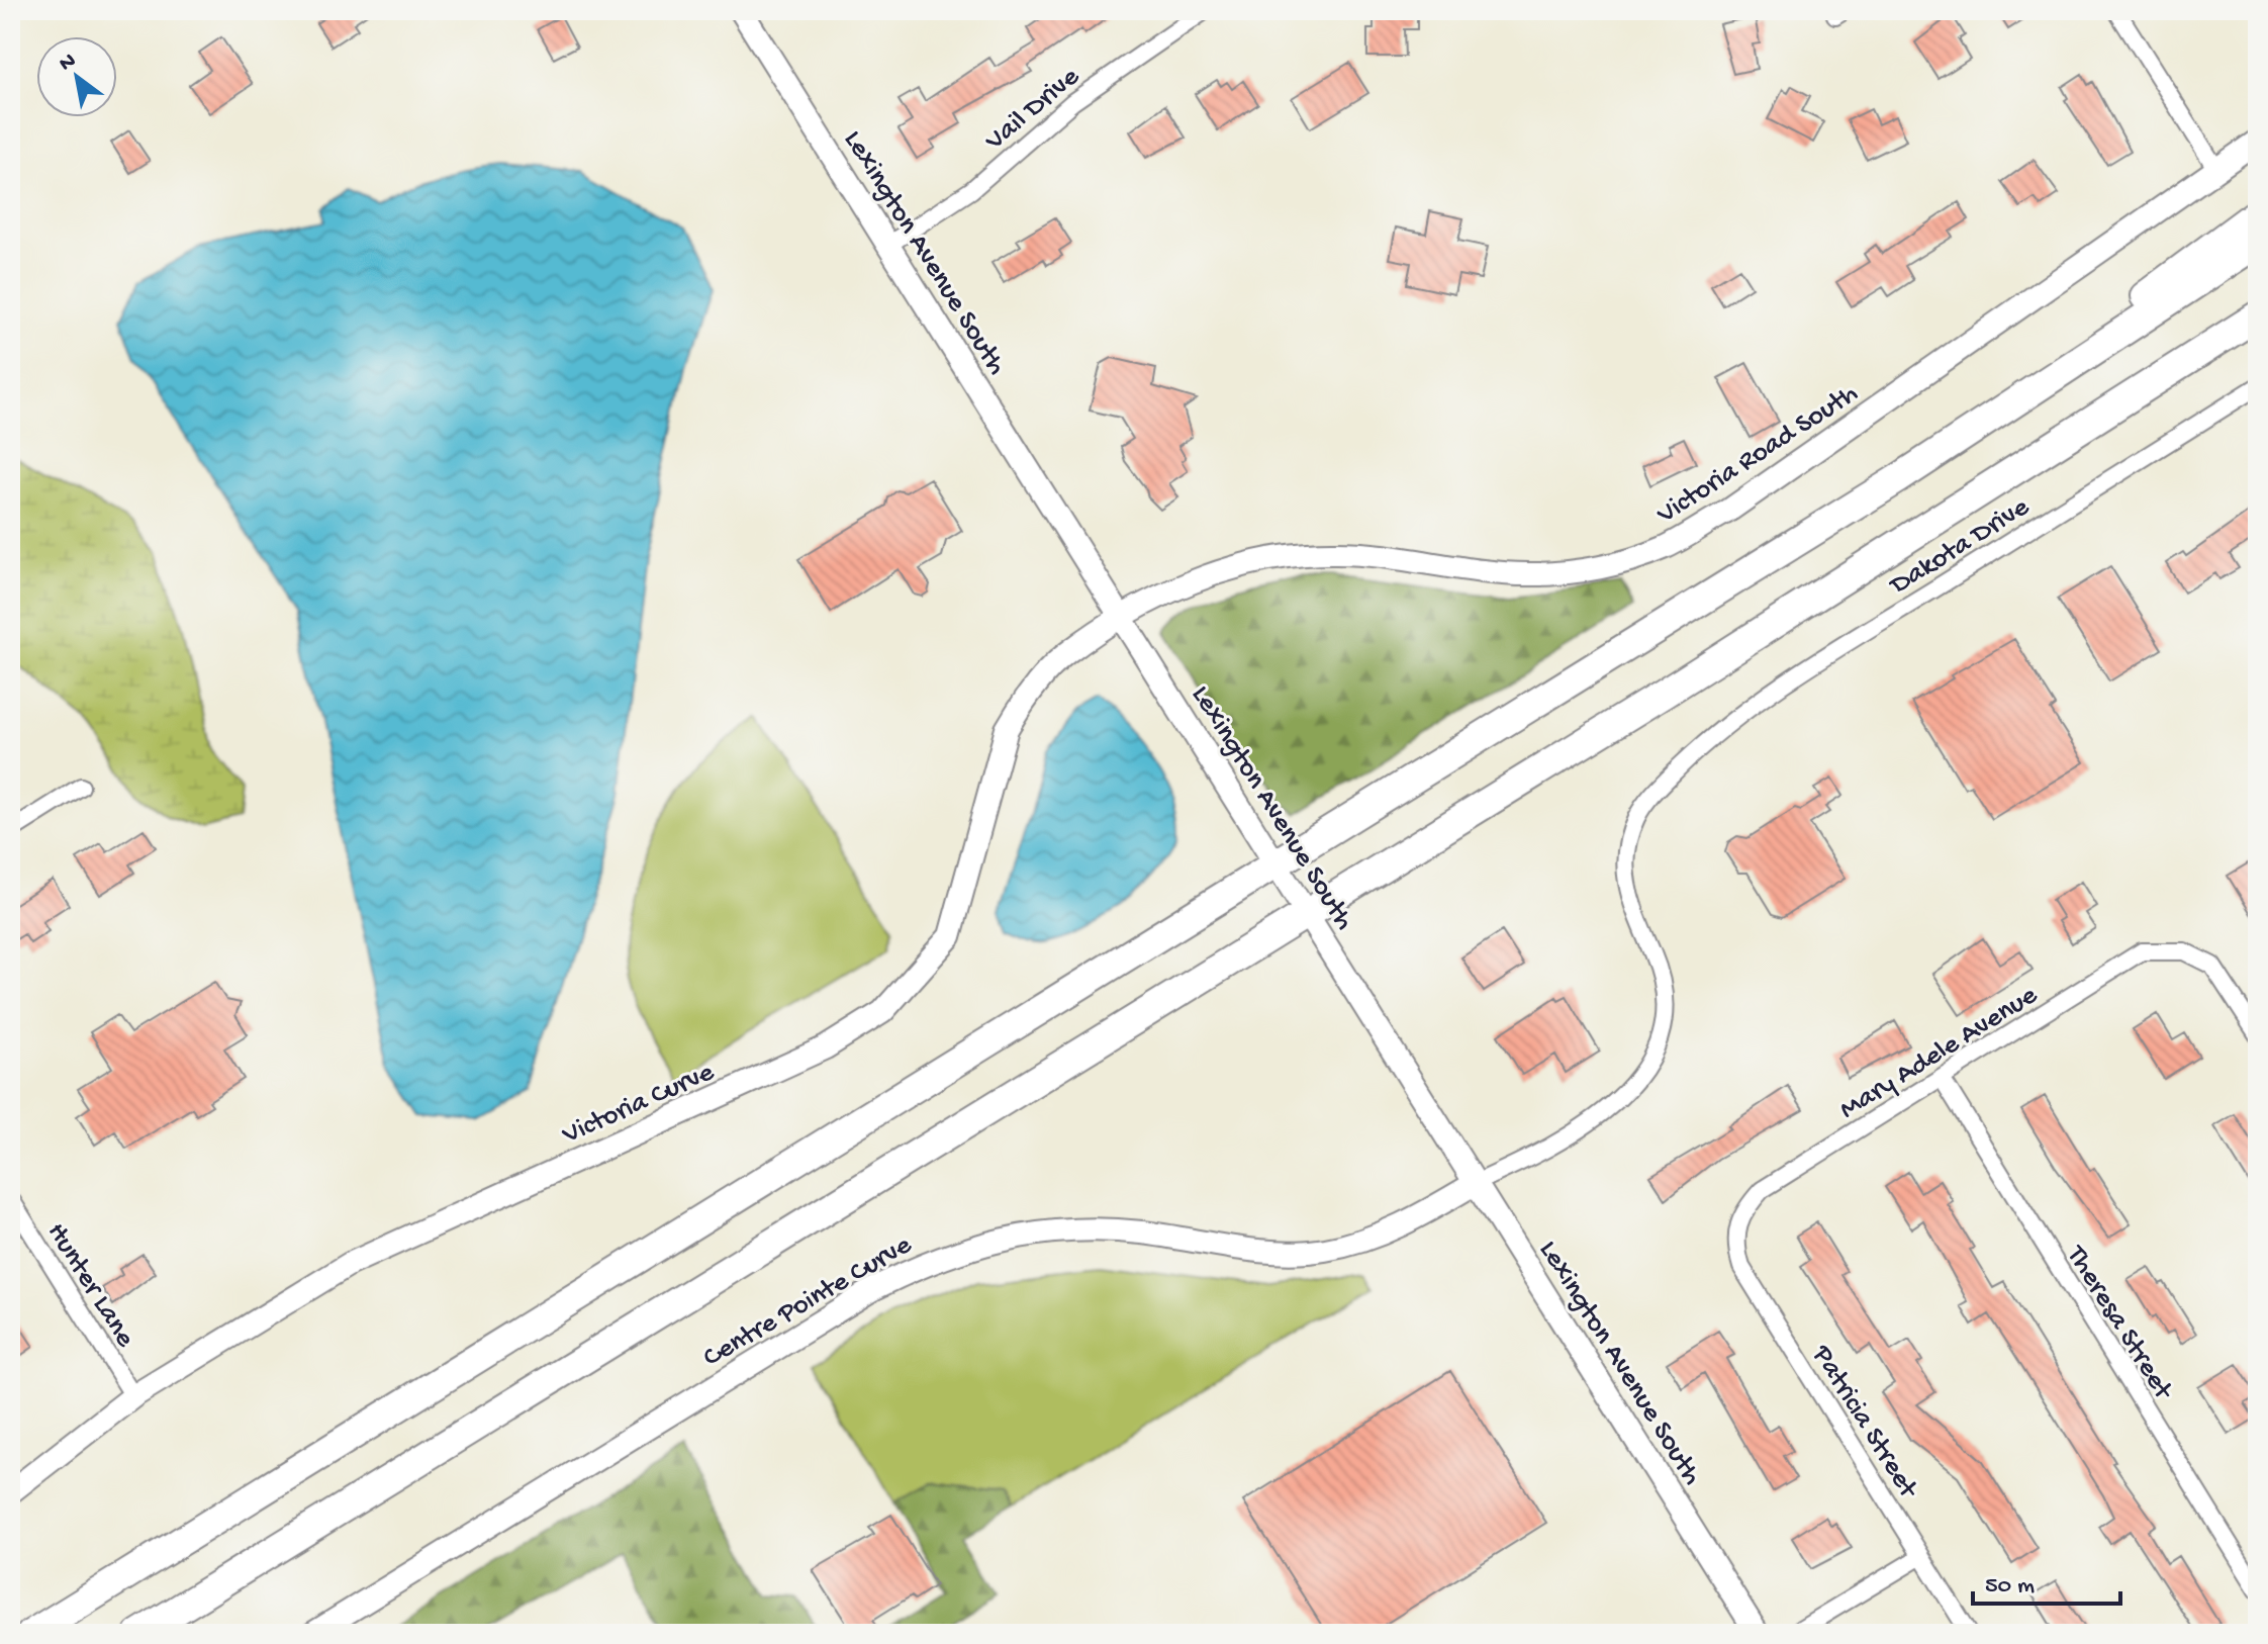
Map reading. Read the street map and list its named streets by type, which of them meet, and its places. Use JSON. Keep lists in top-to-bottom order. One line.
{"streets":{"street":["Vail Drive","Lexington Avenue South","Victoria Road South","Dakota Drive","Mary Adele Avenue","Victoria Curve","Hunter Lane","Centre Pointe Curve","Theresa Street","Patricia Street"]},"crossings":[["Vail Drive","Lexington Avenue South"],["Lexington Avenue South","Victoria Road South"],["Lexington Avenue South","Dakota Drive"],["Lexington Avenue South","Victoria Curve"],["Lexington Avenue South","Centre Pointe Curve"],["Victoria Road South","Victoria Curve"],["Dakota Drive","Centre Pointe Curve"],["Mary Adele Avenue","Theresa Street"],["Mary Adele Avenue","Patricia Street"],["Victoria Curve","Hunter Lane"]],"scale_bar":"50 m","north":"top left"}
